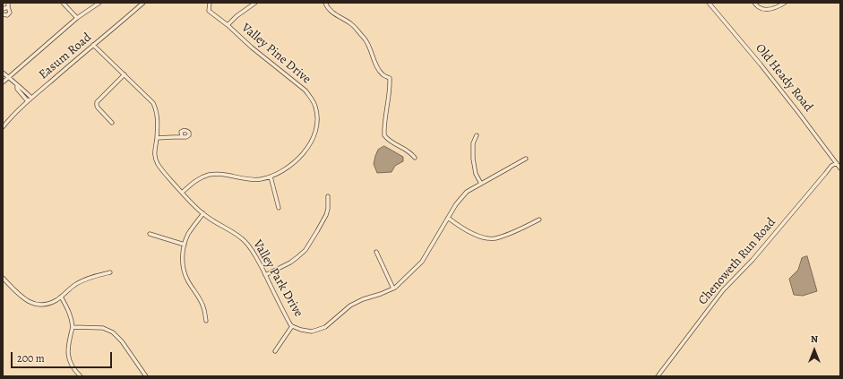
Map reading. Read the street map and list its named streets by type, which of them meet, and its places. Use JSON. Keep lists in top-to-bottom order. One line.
{"streets":{"street":["Valley Pine Drive","Easum Road","Old Heady Road","Chenoweth Run Road","Valley Park Drive"]},"crossings":[["Valley Pine Drive","Valley Park Drive"],["Easum Road","Valley Park Drive"],["Old Heady Road","Chenoweth Run Road"]],"scale_bar":"200 m","north":"top"}
